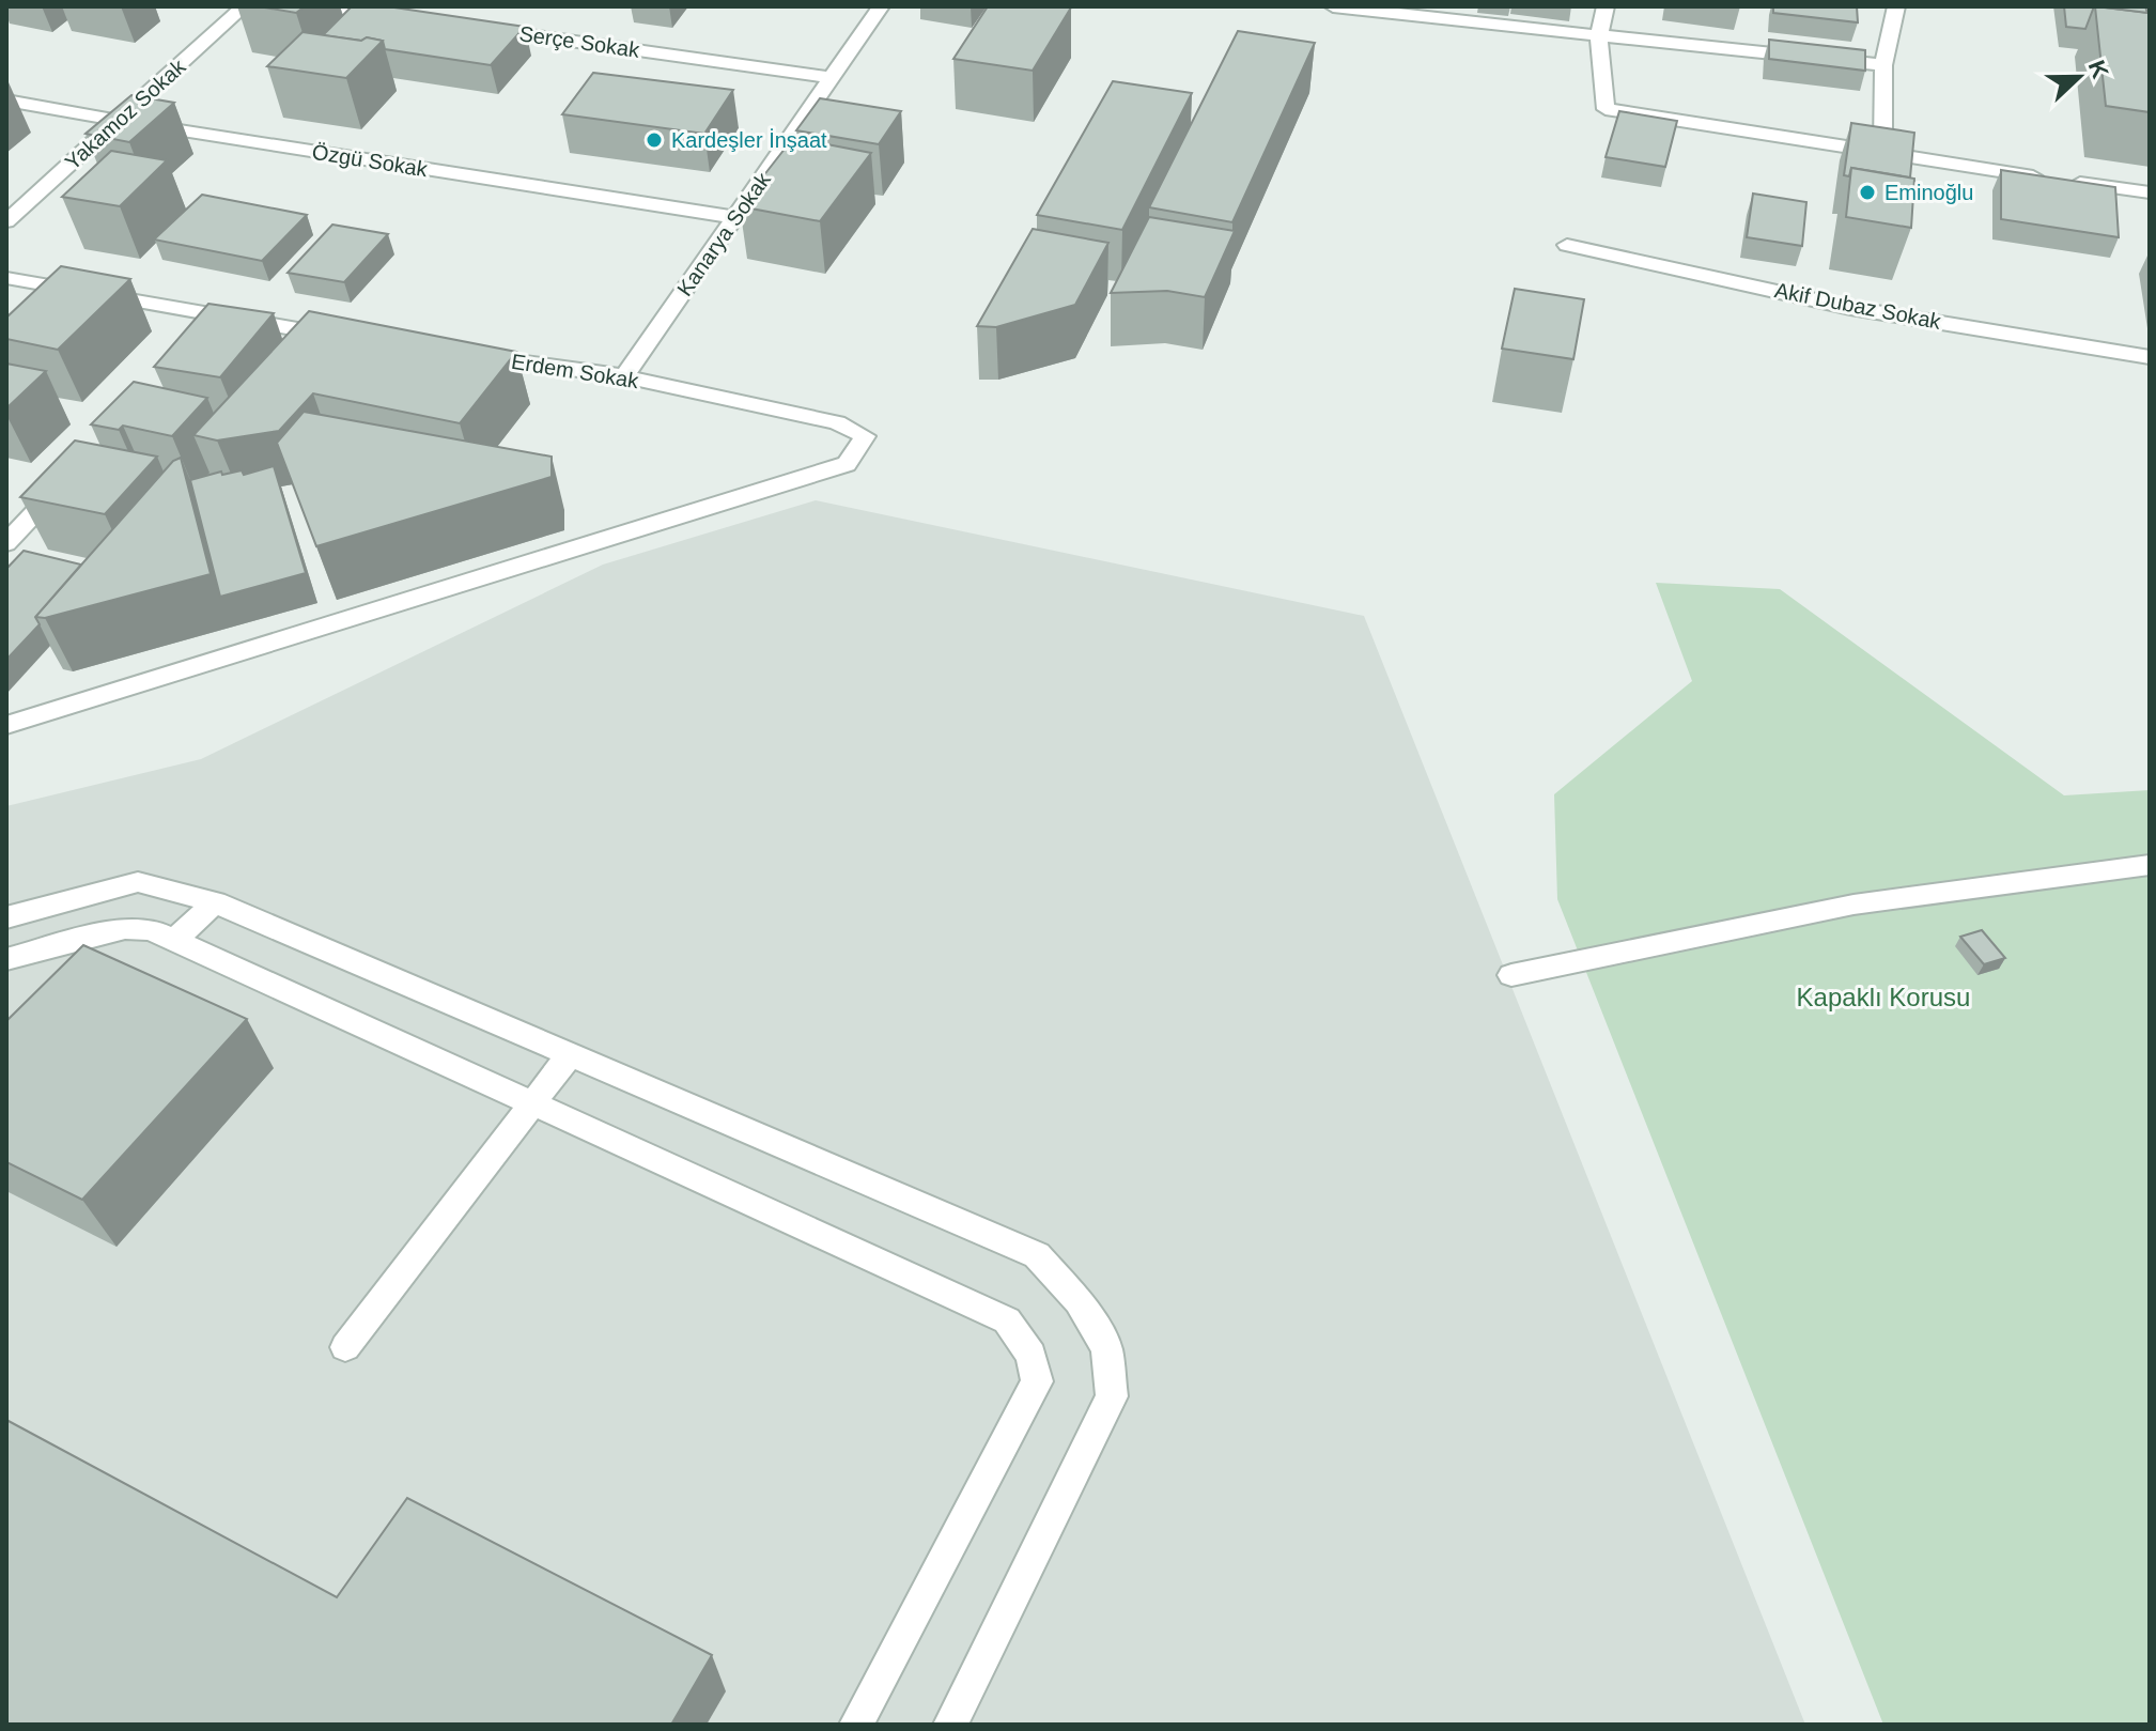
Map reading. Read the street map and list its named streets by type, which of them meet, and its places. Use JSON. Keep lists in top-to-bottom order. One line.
{"streets":{"street":["Serçe Sokak","Yakamoz Sokak","Özgü Sokak","Kanarya Sokak","Akif Dubaz Sokak","Erdem Sokak"]},"crossings":[["Serçe Sokak","Kanarya Sokak"],["Yakamoz Sokak","Özgü Sokak"],["Özgü Sokak","Kanarya Sokak"],["Kanarya Sokak","Erdem Sokak"]],"parks":["Kapaklı Korusu"],"places":["Kardeşler İnşaat","Eminoğlu"],"north":"right"}
